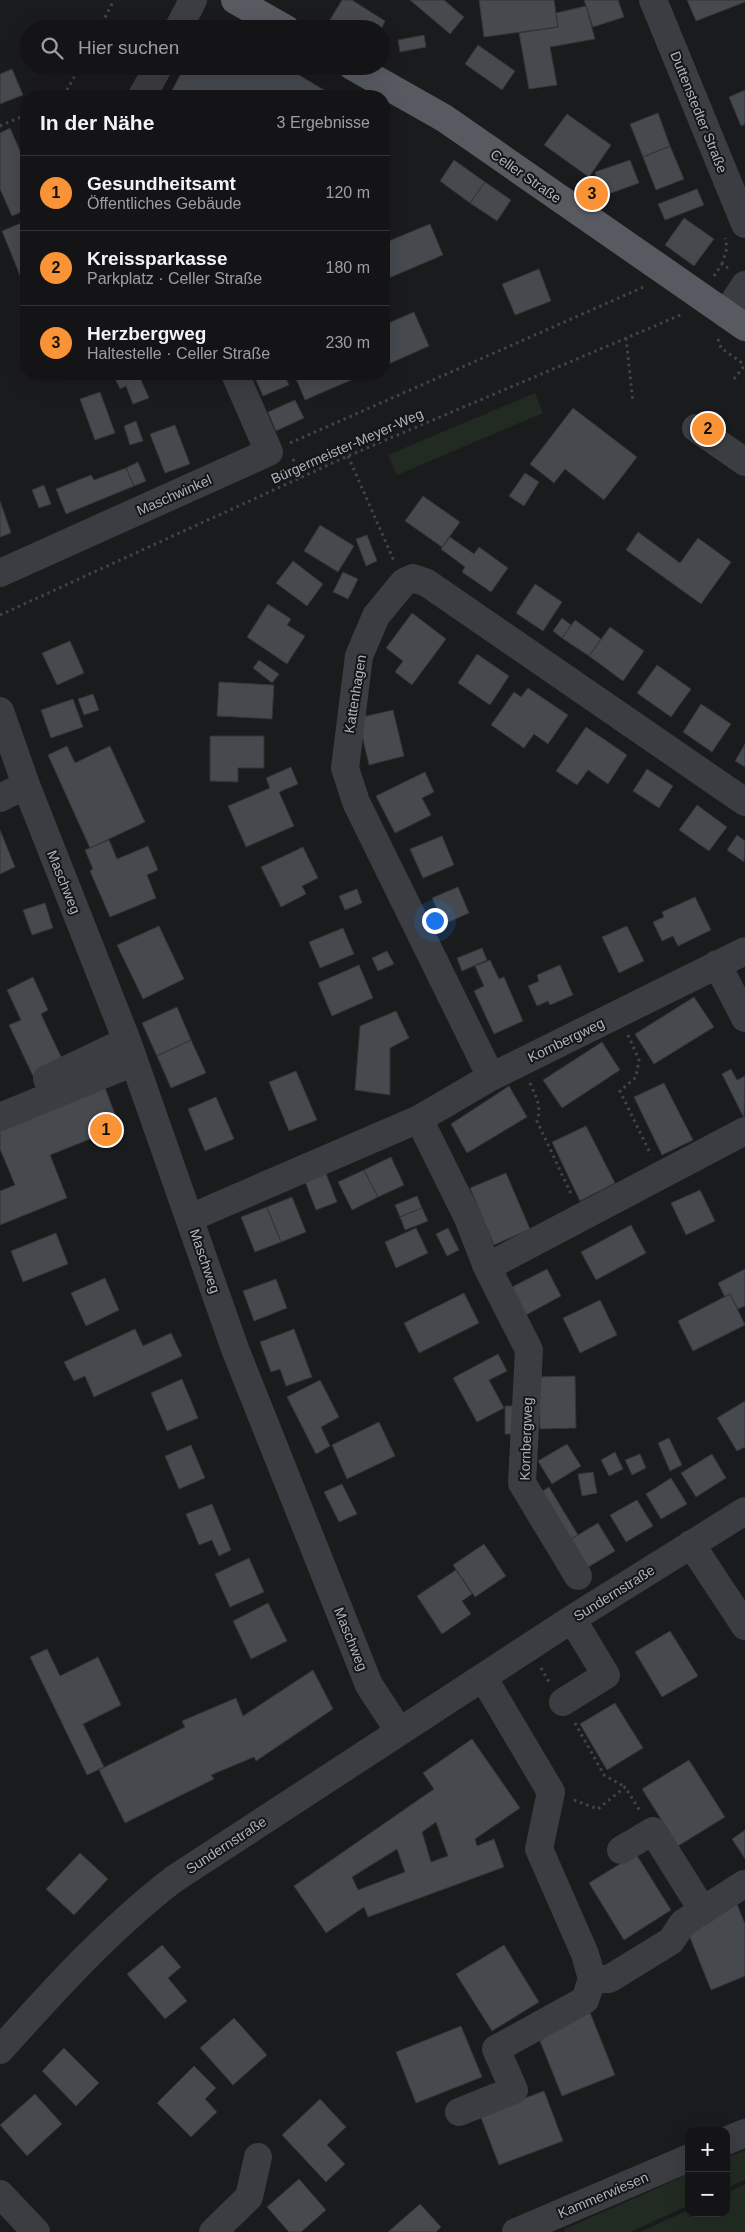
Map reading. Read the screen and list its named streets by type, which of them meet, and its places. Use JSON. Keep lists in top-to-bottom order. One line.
{"streets":{"main road":["Celler Straße"],"street":["Duttenstedter Straße","Maschwinkel","Kattenhagen","Maschweg","Kornbergweg","Sundernstraße","Kammerwiesen"],"path":["Bürgermeister-Meyer-Weg"]},"crossings":[["Celler Straße","Bürgermeister-Meyer-Weg"],["Kattenhagen","Kornbergweg"],["Maschweg","Kornbergweg"],["Maschweg","Sundernstraße"]],"page":{"search":"Hier suchen","heading":["In der Nähe","3 Ergebnisse"],"list":[{"mark":"1","name":"Gesundheitsamt","note":"Öffentliches Gebäude","value":"120 m"},{"mark":"2","name":"Kreissparkasse","note":"Parkplatz · Celler Straße","value":"180 m"},{"mark":"3","name":"Herzbergweg","note":"Haltestelle · Celler Straße","value":"230 m"}],"pins":["3","2","1"],"map_buttons":["+","−"]}}
